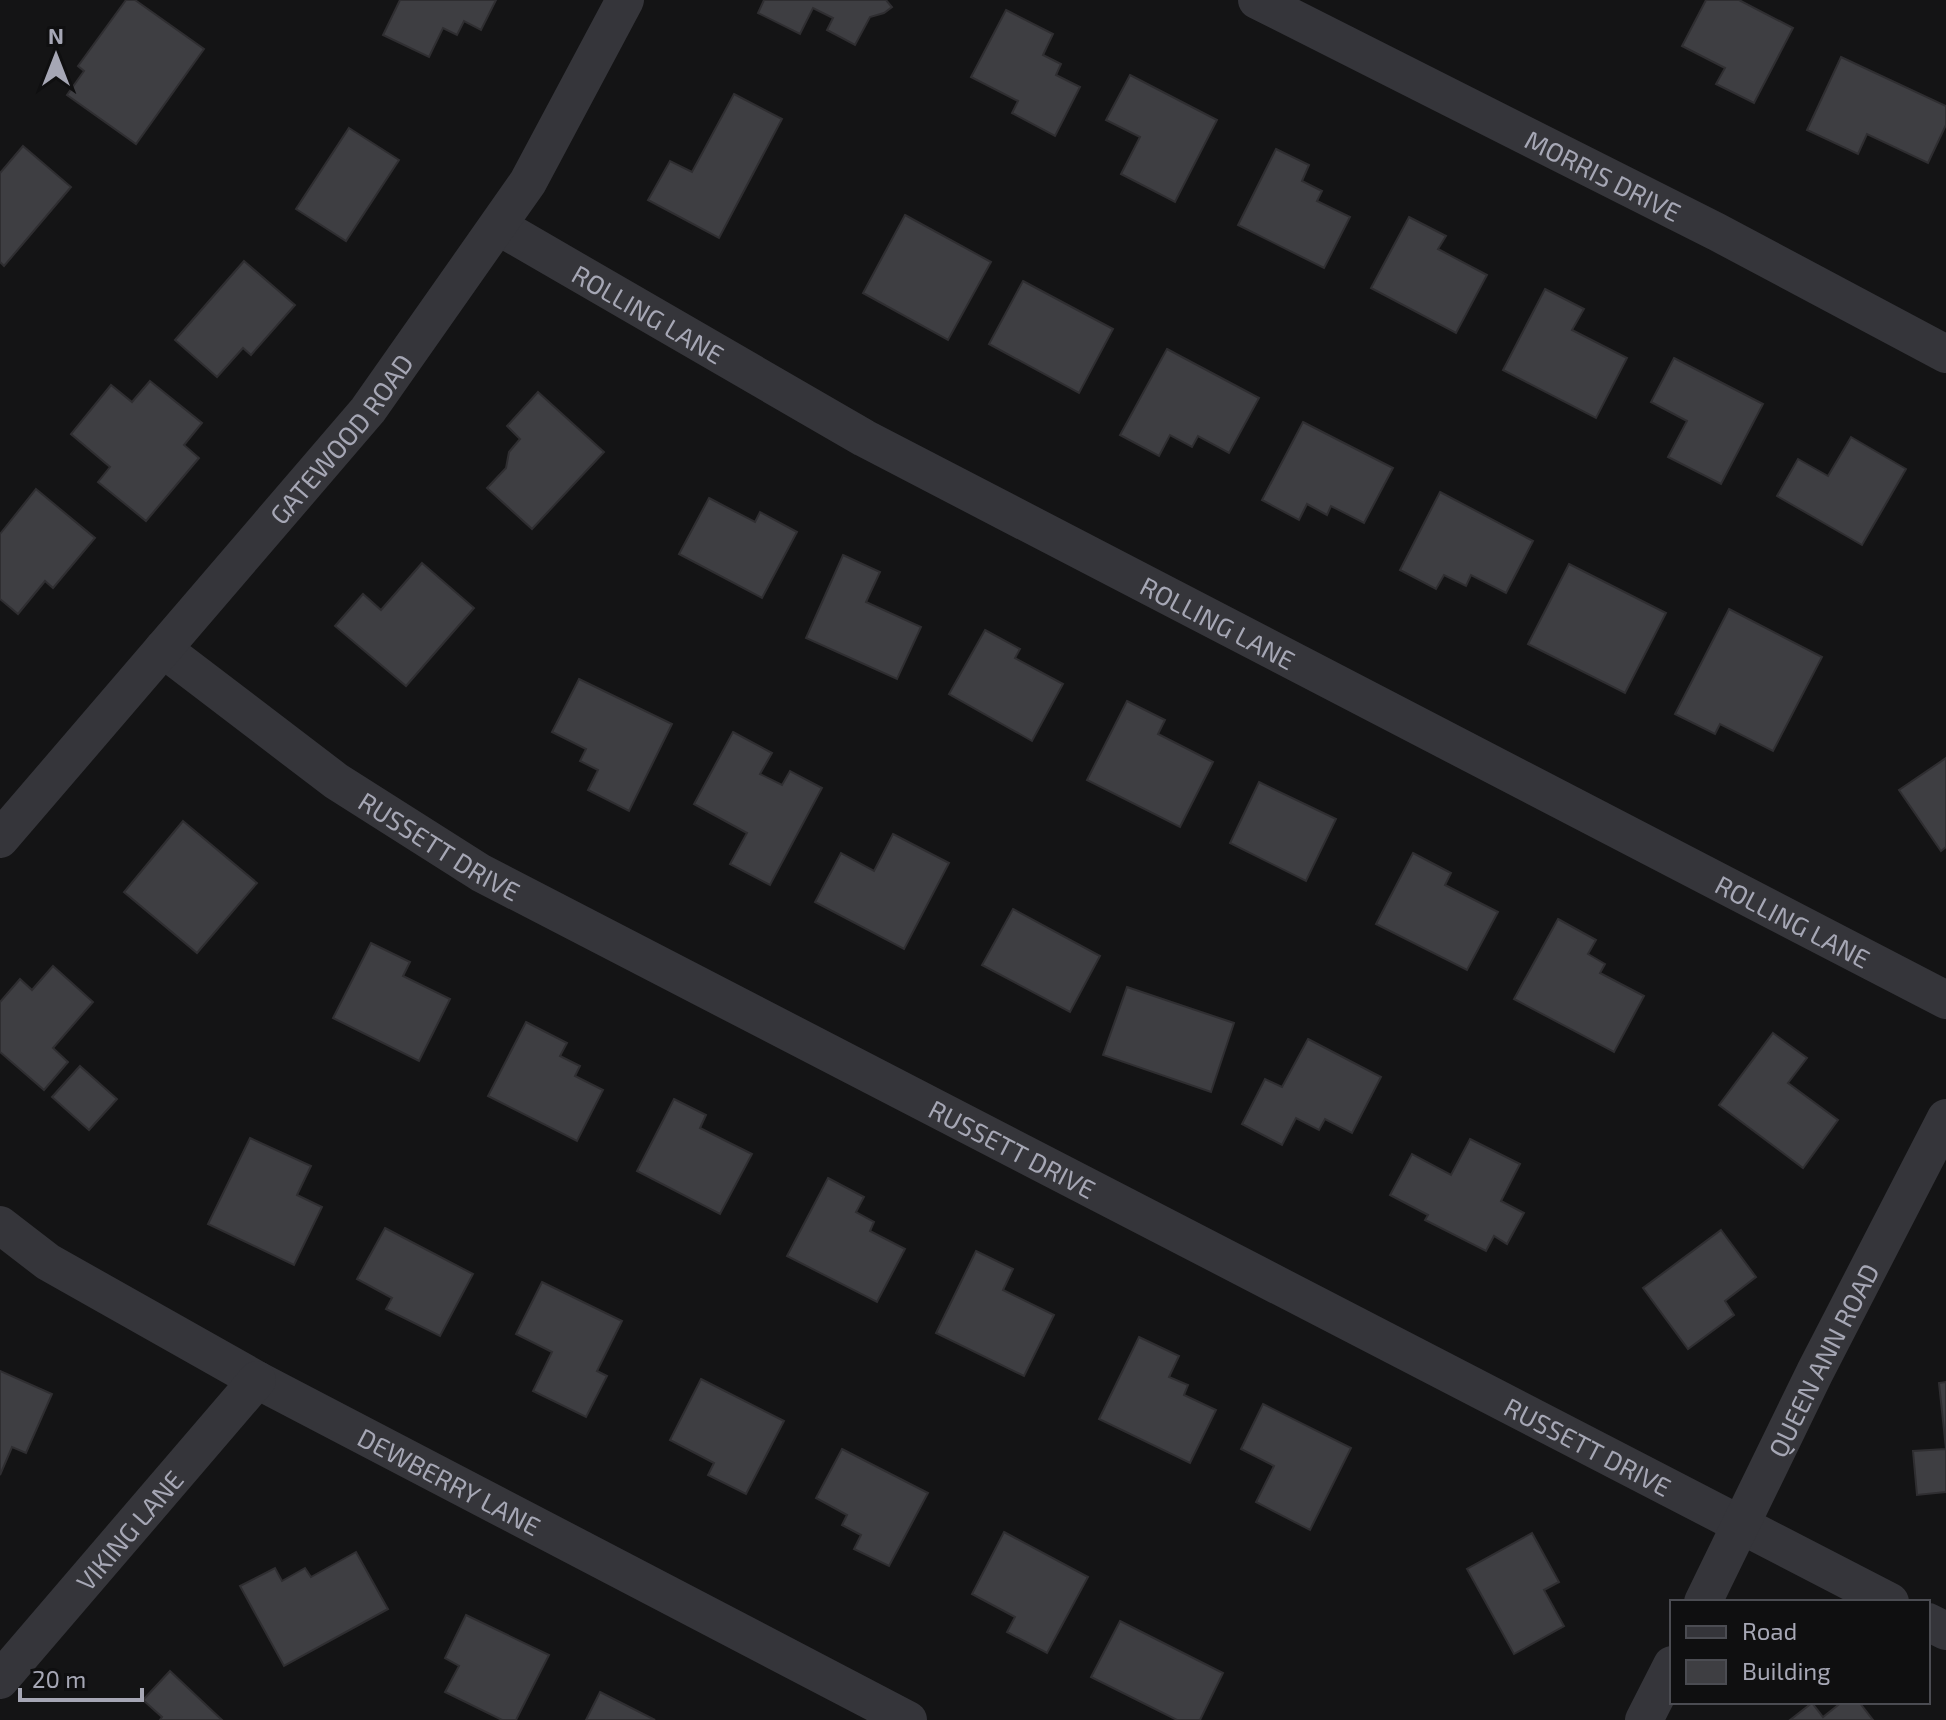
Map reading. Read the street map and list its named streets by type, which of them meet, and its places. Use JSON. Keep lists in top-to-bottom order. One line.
{"streets":{"street":["MORRIS DRIVE","ROLLING LANE","GATEWOOD ROAD","RUSSETT DRIVE","QUEEN ANN ROAD","DEWBERRY LANE","VIKING LANE"]},"crossings":[["ROLLING LANE","GATEWOOD ROAD"],["GATEWOOD ROAD","RUSSETT DRIVE"],["RUSSETT DRIVE","QUEEN ANN ROAD"],["DEWBERRY LANE","VIKING LANE"]],"legend":["Road","Building"],"scale_bar":"20 m","north":"top"}
